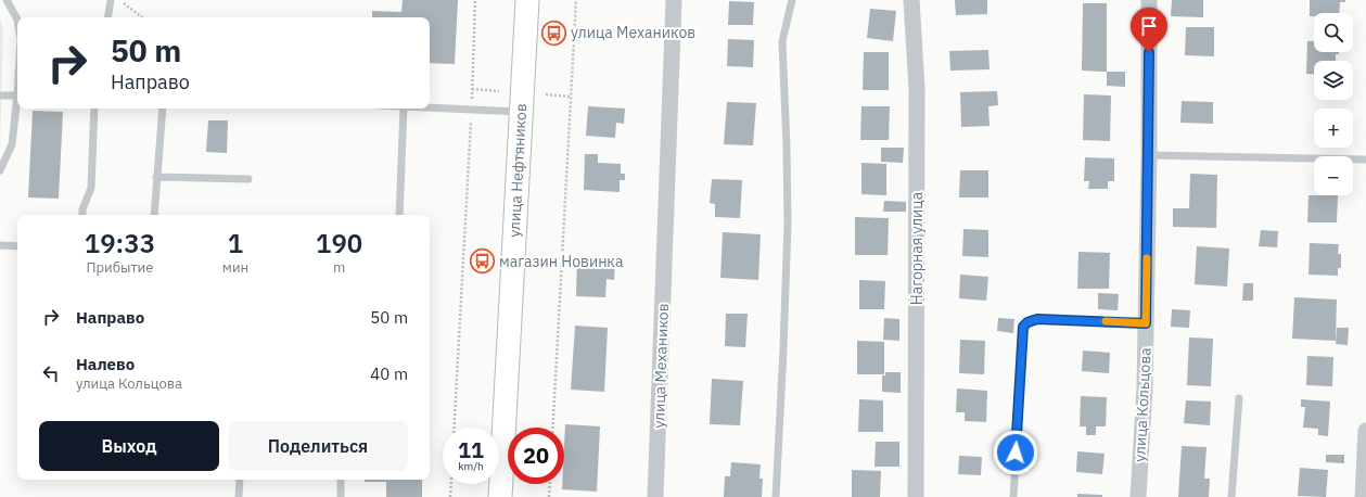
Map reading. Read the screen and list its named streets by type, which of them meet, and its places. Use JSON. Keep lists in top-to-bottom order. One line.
{"streets":{"main road":["улица Нефтяников"],"street":["Нагорная улица","улица Механиков","улица Кольцова"]},"places":{"bus stop":["улица Механиков","магазин Новинка"]},"page":{"map_buttons":["+","−"],"turn":["50 m","Направо"],"eta":["19:33","Прибытие","1","мин","190","m"],"list":[{"name":"Направо","value":"50 m"},{"name":"Налево","note":"улица Кольцова","value":"40 m"}],"buttons":["Выход","Поделиться"],"speed":"11 km/h","limit":"20"}}
